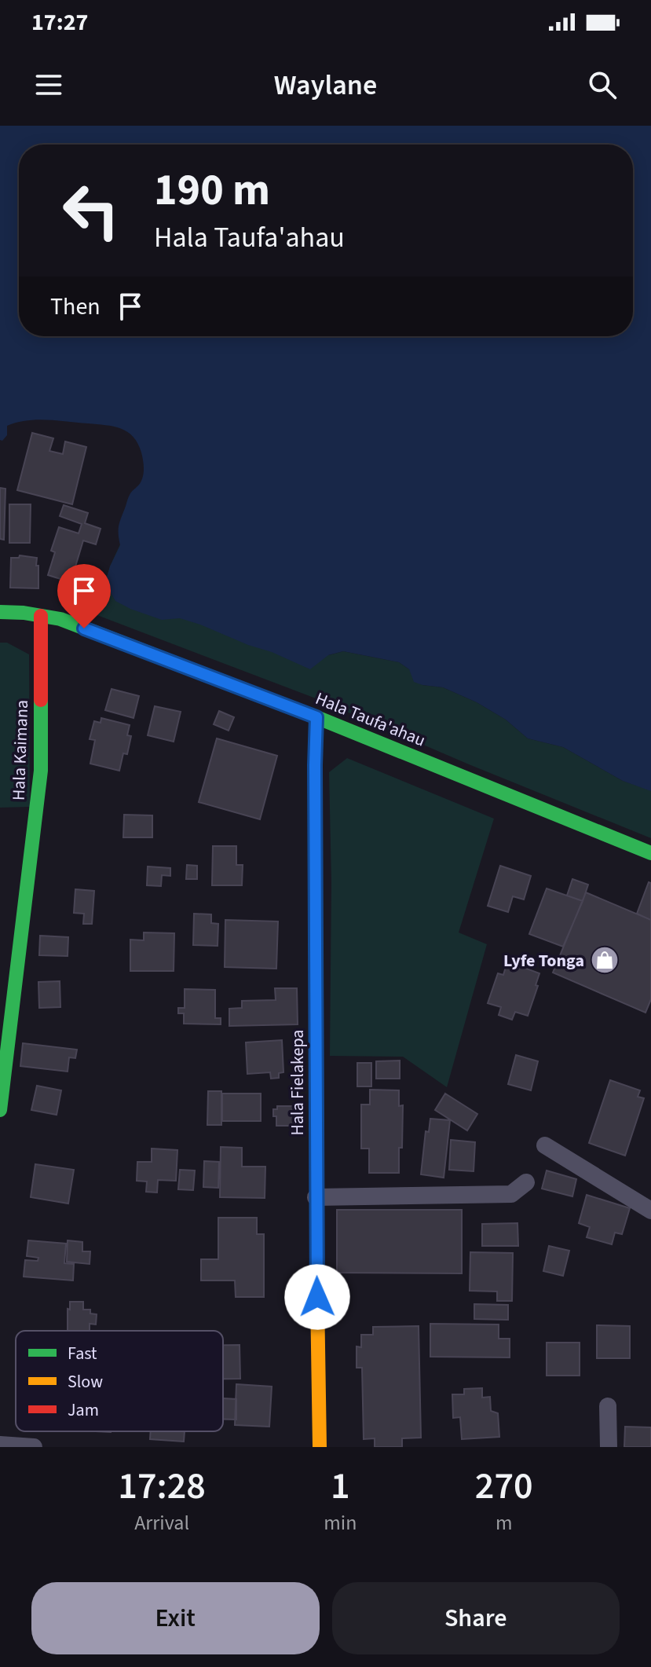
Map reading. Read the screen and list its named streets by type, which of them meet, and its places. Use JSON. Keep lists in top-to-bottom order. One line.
{"streets":{"street":["Hala Taufa'ahau","Hala Kaimana","Hala Fielakepa"]},"crossings":[["Hala Taufa'ahau","Hala Kaimana"],["Hala Taufa'ahau","Hala Fielakepa"]],"places":{"shop":["Lyfe Tonga"]},"legend":["Fast","Slow","Jam"],"page":{"status":"17:27","header":"Waylane","turn":["190 m","Hala Taufa'ahau"],"then":"Then","eta":["17:28","Arrival","1","min","270","m"],"buttons":["Exit","Share"]}}
